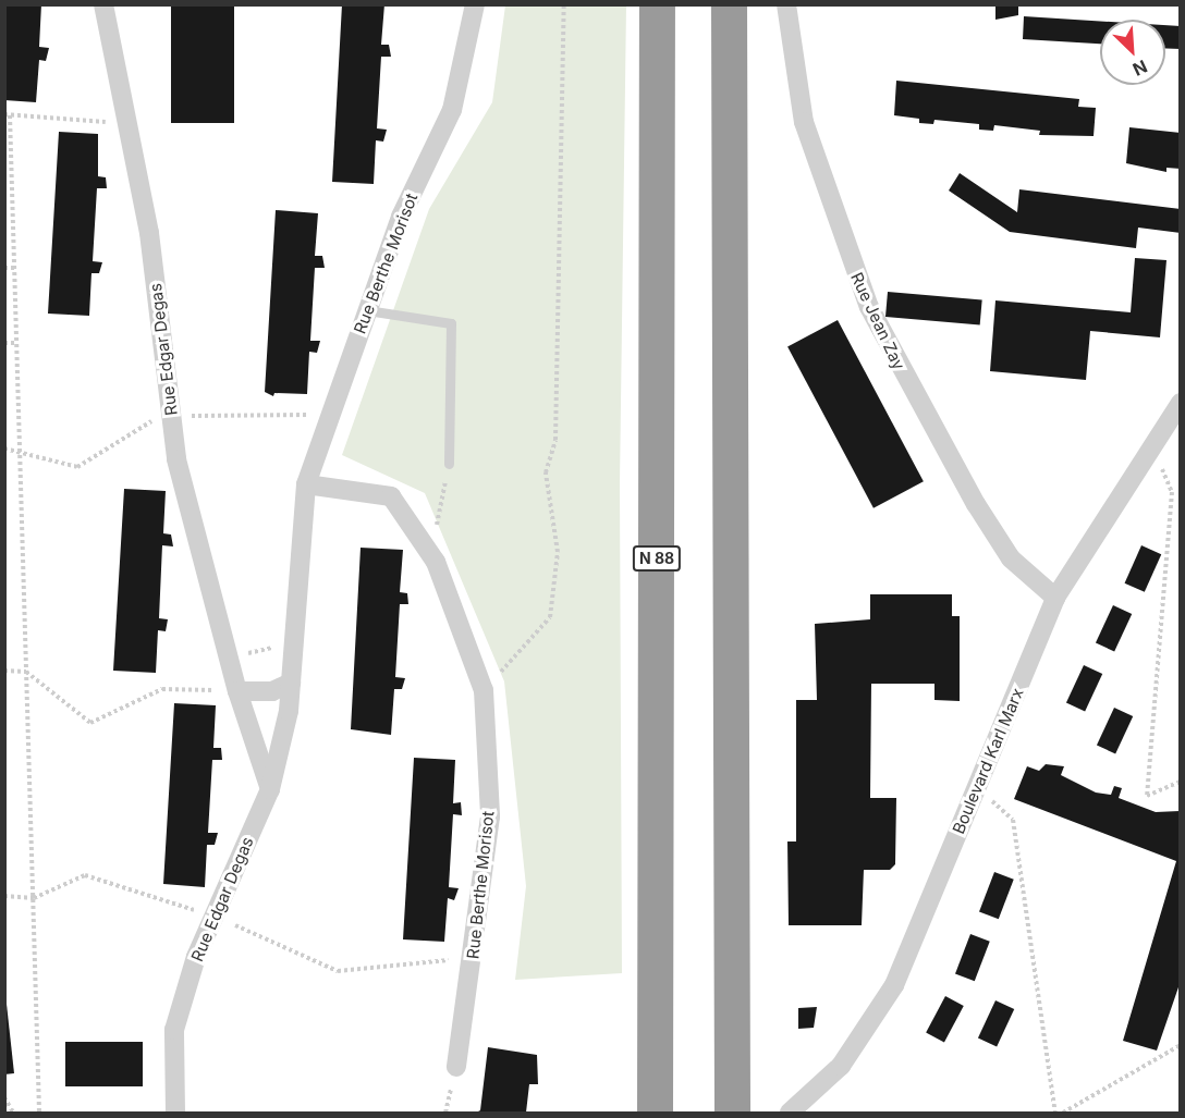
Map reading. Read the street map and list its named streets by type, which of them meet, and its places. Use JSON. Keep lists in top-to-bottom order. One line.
{"streets":{"highway":["N 88"],"street":["Rue Berthe Morisot","Rue Jean Zay","Rue Edgar Degas","Boulevard Karl Marx"]},"crossings":[["Rue Berthe Morisot","Rue Edgar Degas"],["Rue Jean Zay","Boulevard Karl Marx"]],"north":"bottom right"}
